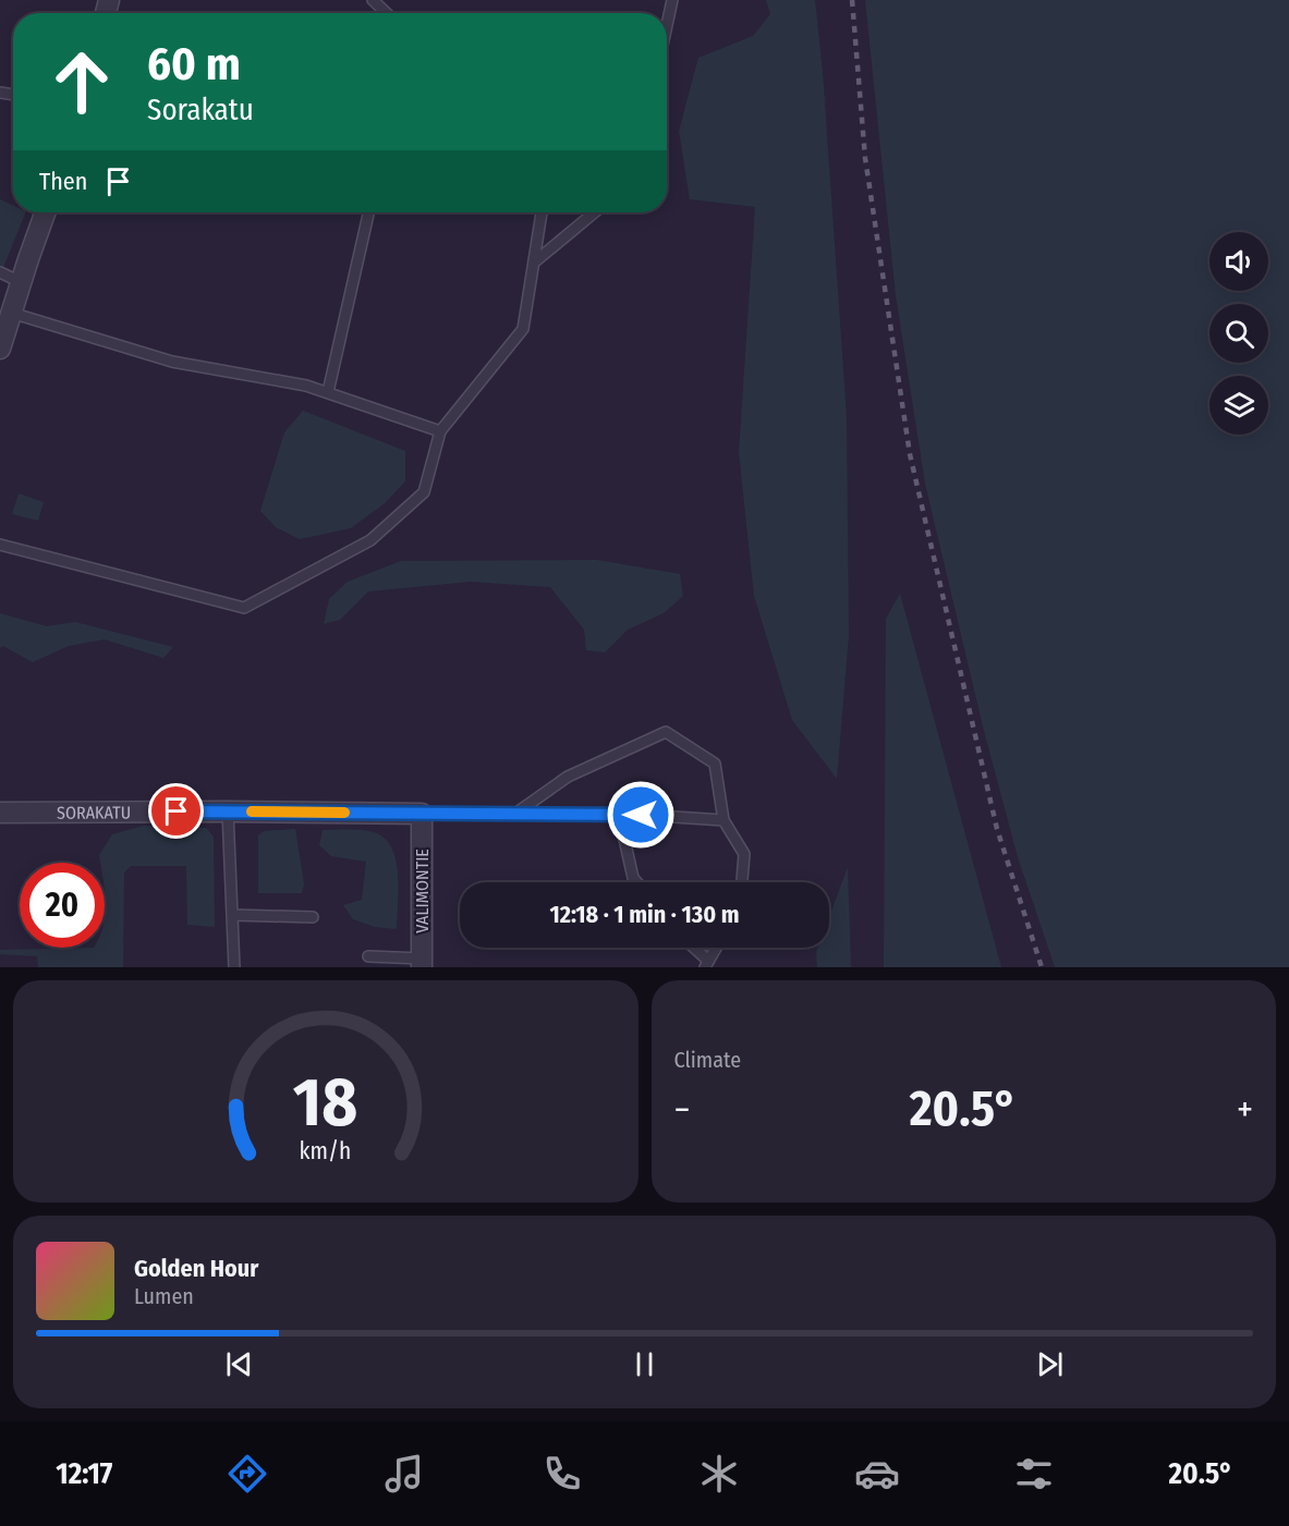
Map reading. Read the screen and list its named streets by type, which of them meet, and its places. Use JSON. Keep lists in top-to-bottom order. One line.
{"streets":{"street":["SORAKATU","VALIMONTIE"]},"crossings":[["SORAKATU","VALIMONTIE"]],"page":{"turn":["60 m","Sorakatu"],"then":"Then","limit":"20","trip":"12:18 · 1 min · 130 m","tile":"Climate","heat":["−","20.5°","+"],"song":["Golden Hour","Lumen"],"tabs":["12:17","20.5°"],"gauge":["18","km/h"]}}
